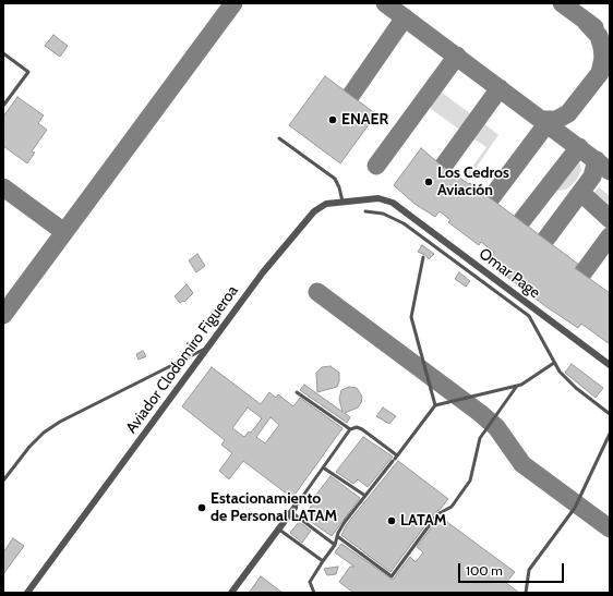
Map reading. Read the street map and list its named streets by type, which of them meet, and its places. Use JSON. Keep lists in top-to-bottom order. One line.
{"streets":{"street":["Omar Page","Aviador Clodomiro Figueroa"]},"crossings":[["Omar Page","Aviador Clodomiro Figueroa"]],"places":["ENAER","Los Cedros Aviación","Estacionamiento de Personal LATAM","LATAM"],"scale_bar":"100 m"}
